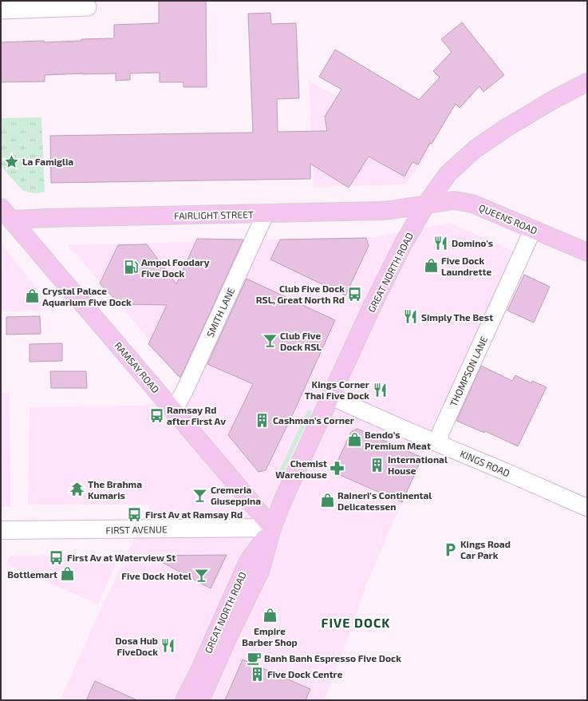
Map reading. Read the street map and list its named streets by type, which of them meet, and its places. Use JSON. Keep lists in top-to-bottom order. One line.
{"streets":{"main road":["FAIRLIGHT STREET","QUEENS ROAD","GREAT NORTH ROAD","RAMSAY ROAD"],"street":["SMITH LANE","THOMPSON LANE","KINGS ROAD","FIRST AVENUE"]},"crossings":[["FAIRLIGHT STREET","QUEENS ROAD"],["FAIRLIGHT STREET","GREAT NORTH ROAD"],["FAIRLIGHT STREET","SMITH LANE"],["FAIRLIGHT STREET","RAMSAY ROAD"],["QUEENS ROAD","GREAT NORTH ROAD"],["QUEENS ROAD","THOMPSON LANE"],["GREAT NORTH ROAD","RAMSAY ROAD"],["GREAT NORTH ROAD","KINGS ROAD"],["GREAT NORTH ROAD","FIRST AVENUE"],["SMITH LANE","RAMSAY ROAD"],["RAMSAY ROAD","FIRST AVENUE"],["THOMPSON LANE","KINGS ROAD"]],"districts":["FIVE DOCK"],"places":{"place":["La Famiglia"],"restaurant":["Domino's","Simply The Best","Kings Corner Thai Five Dock","Dosa Hub FiveDock"],"shop":["Five Dock Laundrette","Crystal Palace Aquarium Five Dock","Bendo’s Premium Meat","Raineri's Continental Delicatessen","Bottlemart","Empire Barber Shop"],"fuel station":["Ampol Foodary Five Dock"],"bus stop":["Club Five Dock RSL, Great North Rd","Ramsay Rd after First Av","First Av at Ramsay Rd","First Av at Waterview St"],"bar":["Club Five Dock RSL","Cremeria Giuseppina","Five Dock Hotel"],"building":["Cashman's Corner","International House","Five Dock Centre"],"pharmacy":["Chemist Warehouse"],"temple":["The Brahma Kumaris"],"parking":["Kings Road Car Park"],"cafe":["Banh Banh Espresso Five Dock"]}}
